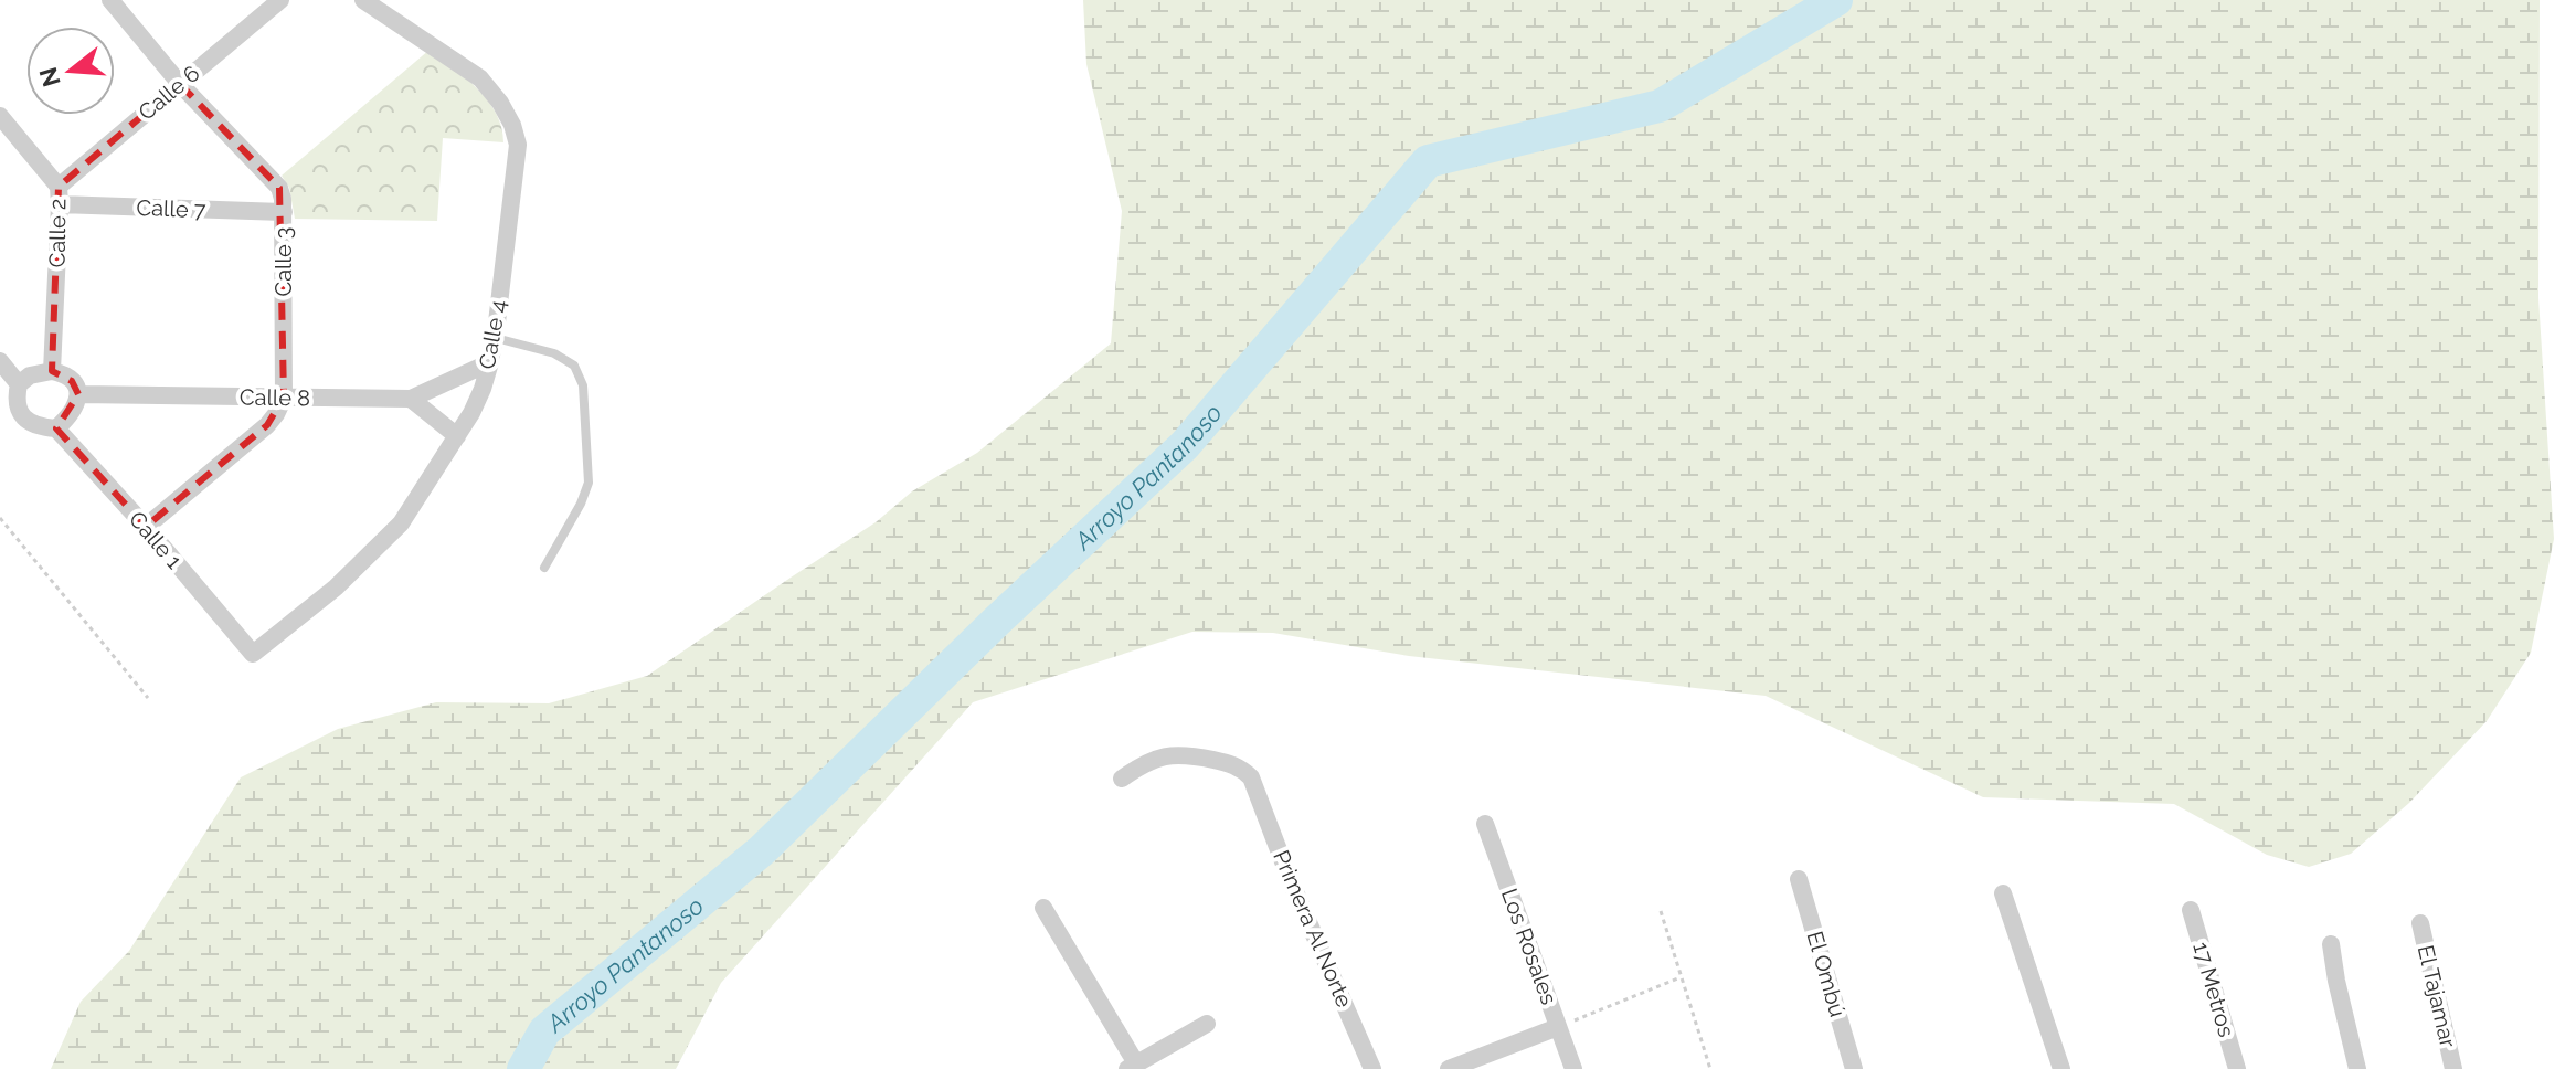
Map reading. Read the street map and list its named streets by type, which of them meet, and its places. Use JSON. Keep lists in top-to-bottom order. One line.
{"streets":{"street":["Calle 6","Calle 7","Calle 2","Calle 3","Calle 4","Calle 8","Calle 1","Primera Al Norte","Los Rosales","El Ombú","17 Metros","El Tajamar"]},"crossings":[["Calle 6","Calle 7"],["Calle 6","Calle 2"],["Calle 6","Calle 3"],["Calle 7","Calle 2"],["Calle 7","Calle 3"],["Calle 2","Calle 8"],["Calle 2","Calle 1"],["Calle 3","Calle 8"],["Calle 4","Calle 1"],["Calle 8","Calle 1"]],"water":["Arroyo Pantanoso"],"north":"left"}
